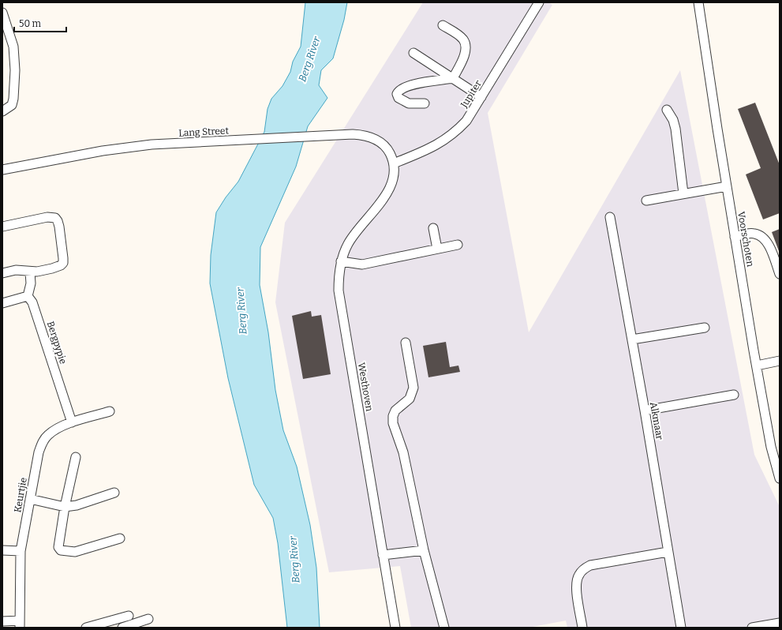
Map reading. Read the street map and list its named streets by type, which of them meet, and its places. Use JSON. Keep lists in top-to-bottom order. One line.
{"streets":{"street":["Jupiter","Lang Street","Voorschoten","Bergpypie","Westhoven","Alkmaar","Keurtjie"]},"crossings":[["Jupiter","Lang Street"],["Jupiter","Westhoven"],["Lang Street","Westhoven"],["Bergpypie","Keurtjie"]],"water":["Berg River"],"scale_bar":"50 m"}
